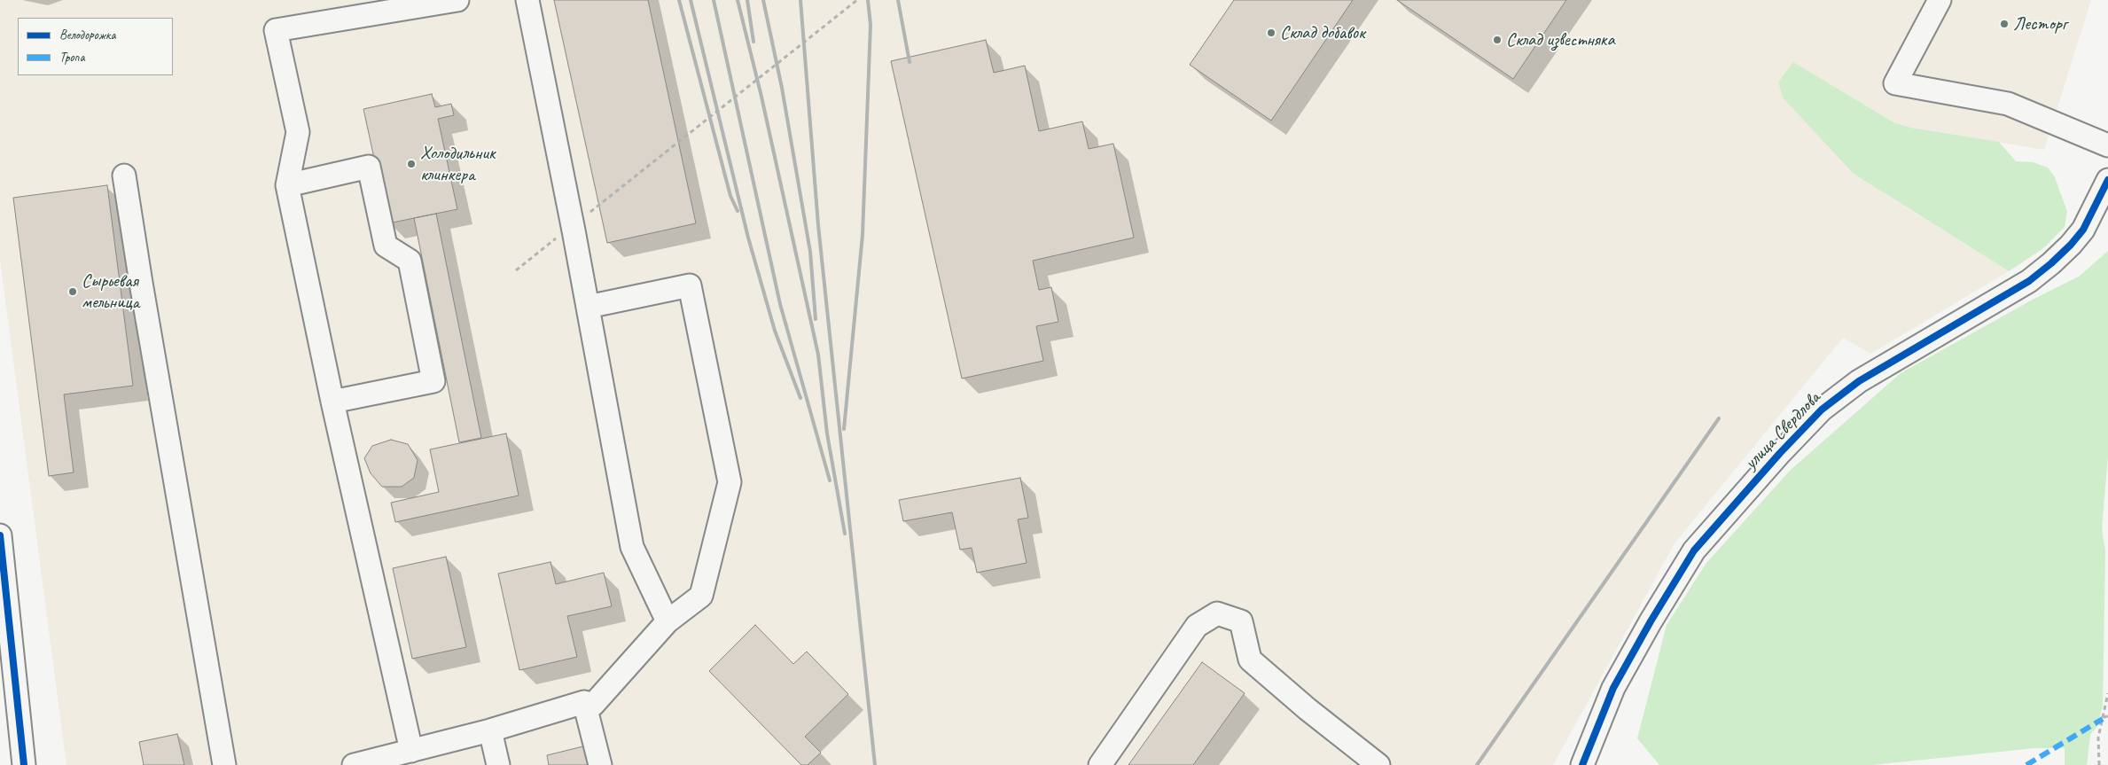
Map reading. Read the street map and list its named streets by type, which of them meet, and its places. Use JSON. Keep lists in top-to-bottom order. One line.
{"streets":{"street":["улица Свердлова"]},"places":["Лесторг","Склад добавок","Склад известняка","Холодильник клинкера","Сырьевая мельница"],"legend":["Велодорожка","Тропа"]}
